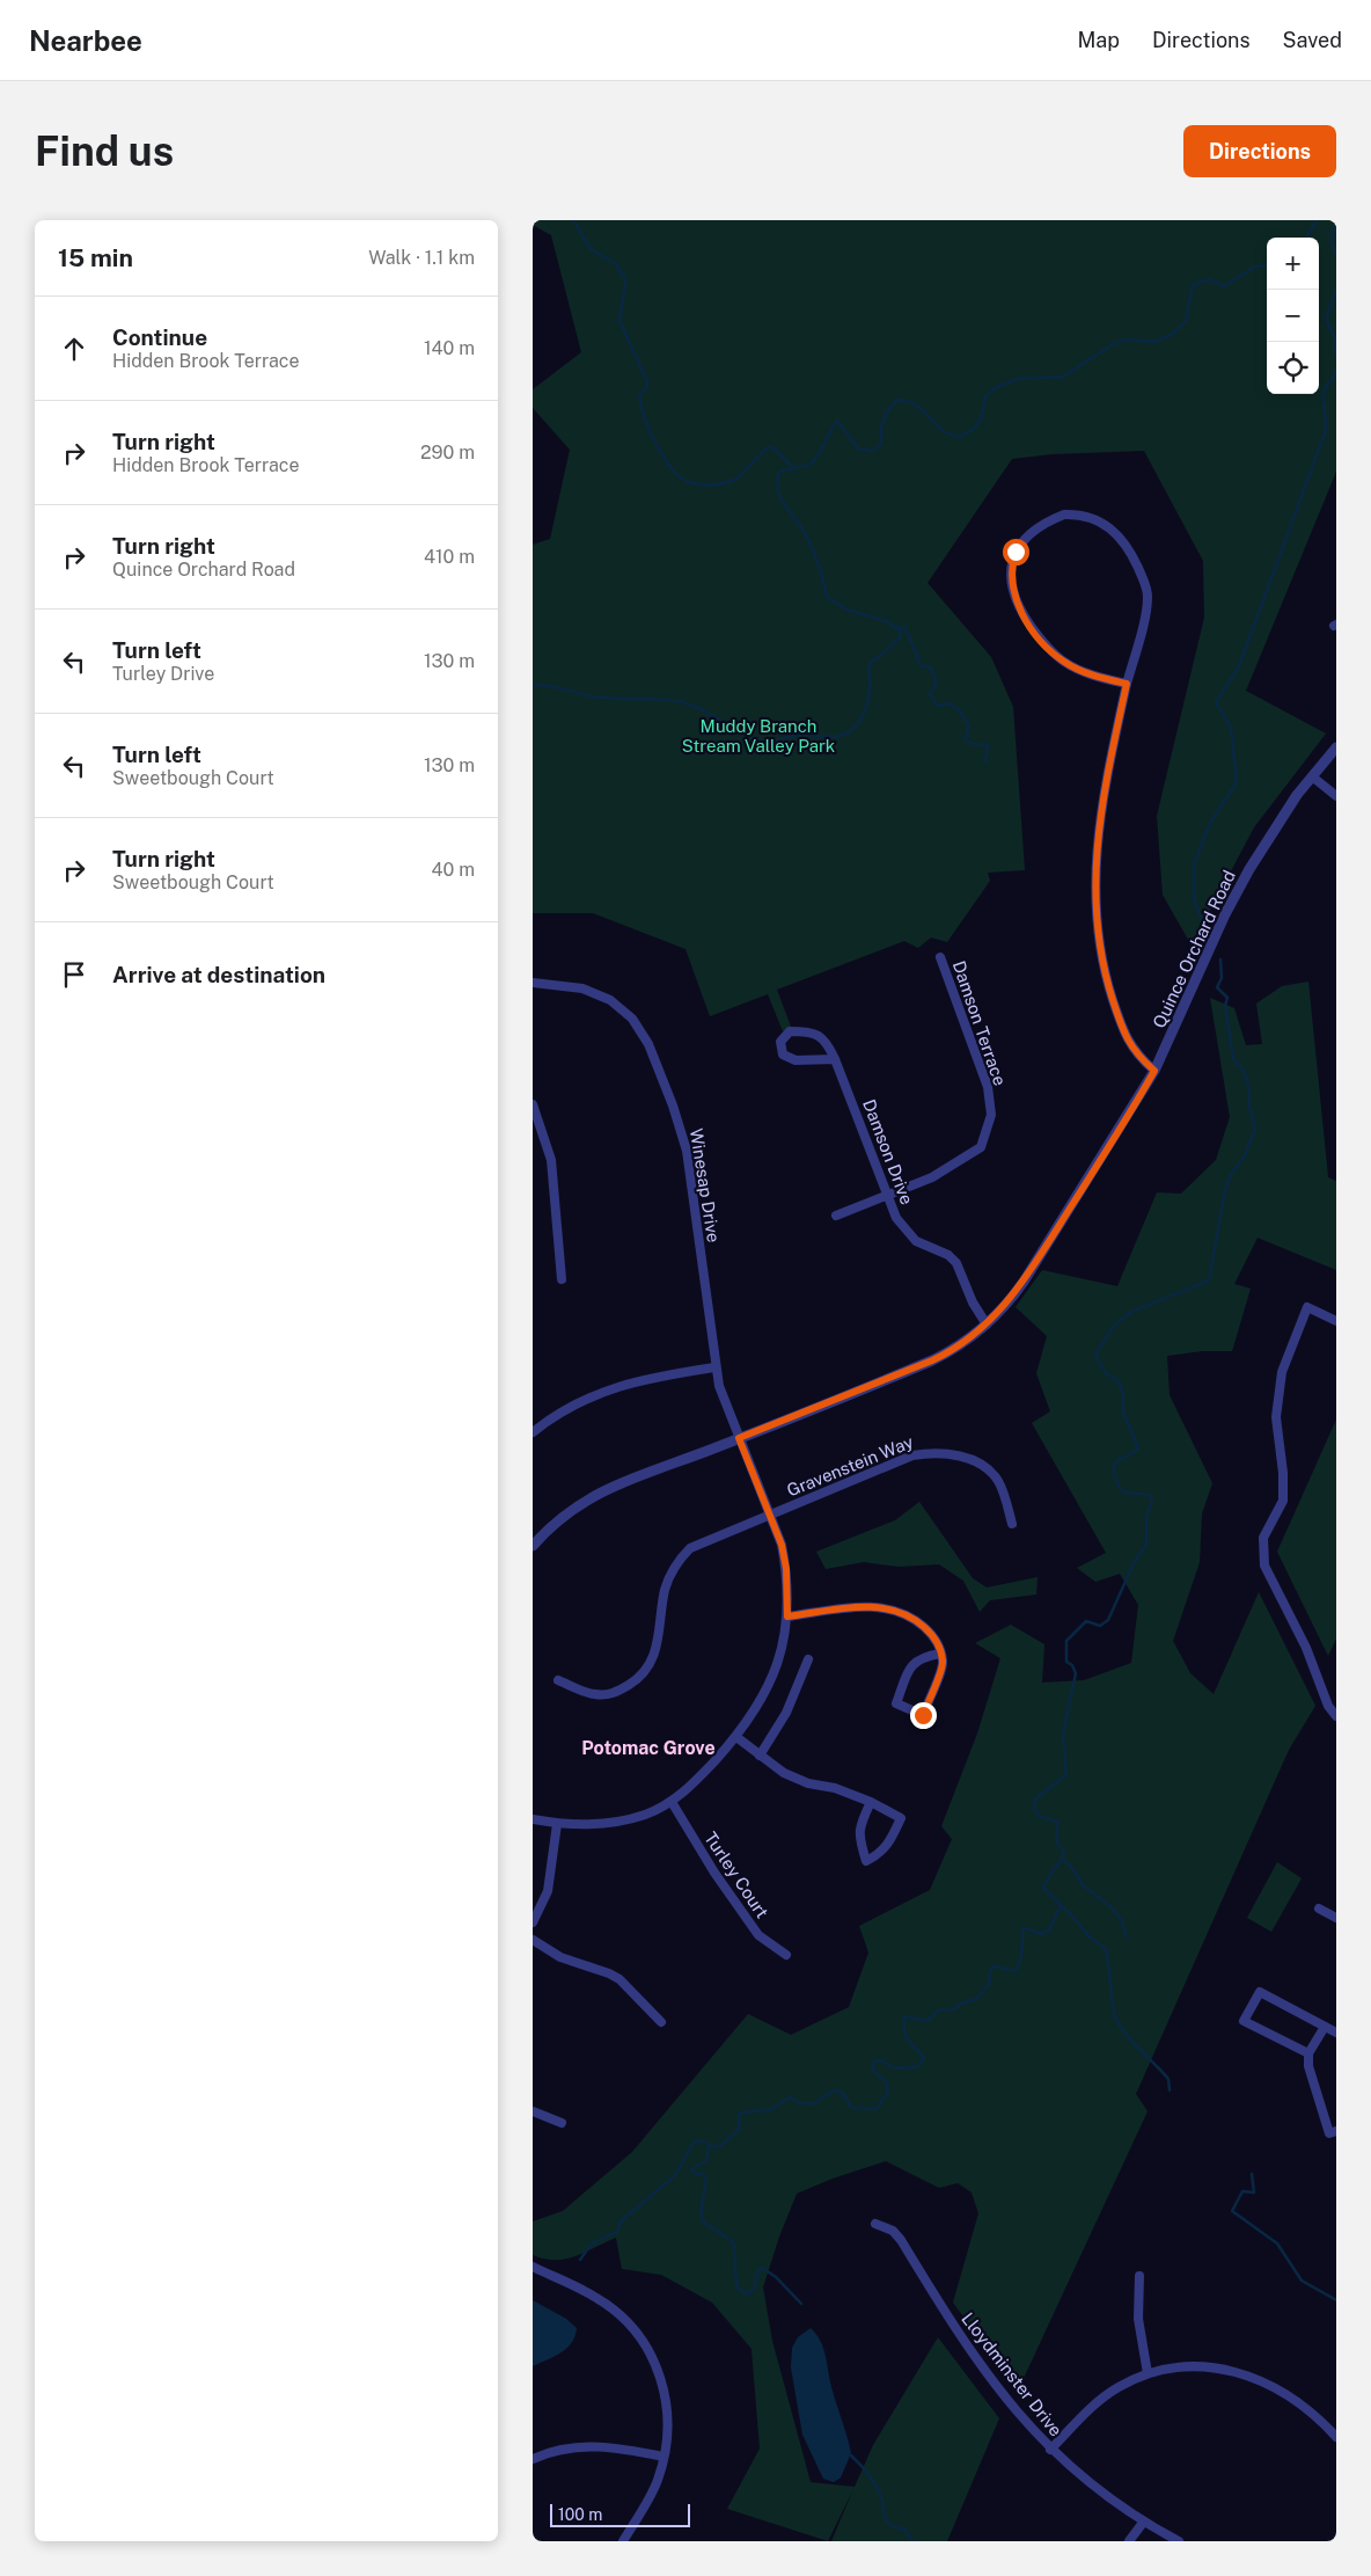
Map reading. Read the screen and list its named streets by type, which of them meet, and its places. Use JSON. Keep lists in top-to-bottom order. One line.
{"streets":{"street":["Quince Orchard Road","Damson Terrace","Damson Drive","Winesap Drive","Gravenstein Way","Turley Court","Lloydminster Drive"]},"crossings":[["Quince Orchard Road","Damson Drive"],["Quince Orchard Road","Winesap Drive"],["Damson Terrace","Damson Drive"],["Winesap Drive","Gravenstein Way"],["Winesap Drive","Turley Court"]],"districts":["Potomac Grove"],"parks":["Muddy Branch Stream Valley Park"],"scale_bar":"100 m","page":{"header":"Nearbee","nav":["Map","Directions","Saved"],"buttons":"Directions","title":"Find us","heading":["15 min","Walk · 1.1 km"],"map_buttons":["+","−"],"list":[["Continue","Hidden Brook Terrace","140 m"],["Turn right","Hidden Brook Terrace","290 m"],["Turn right","Quince Orchard Road","410 m"],["Turn left","Turley Drive","130 m"],["Turn left","Sweetbough Court","130 m"],["Turn right","Sweetbough Court","40 m"],"Arrive at destination"],"scale":"100 m"}}
